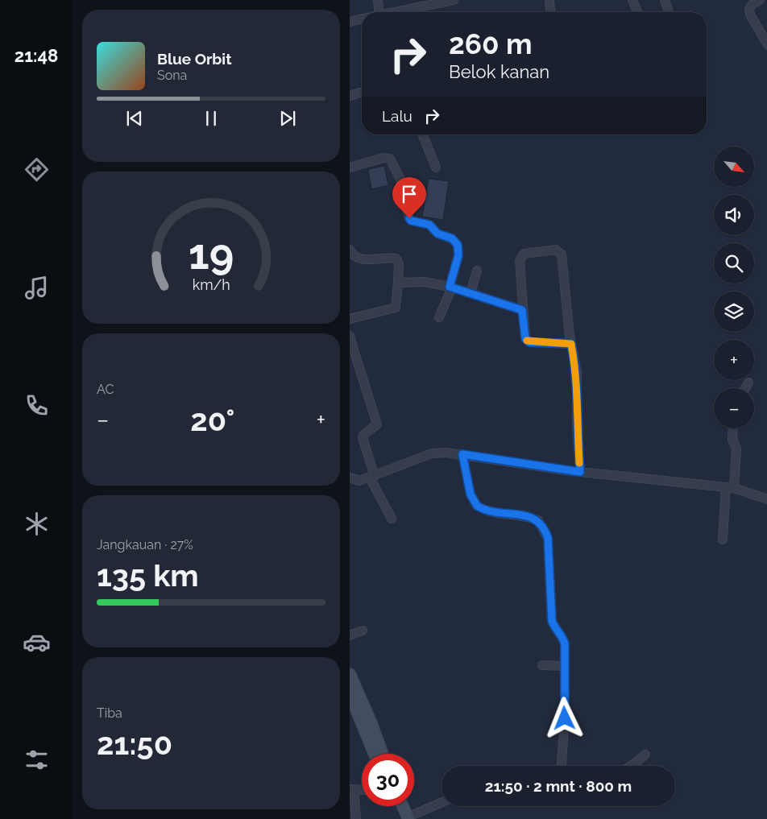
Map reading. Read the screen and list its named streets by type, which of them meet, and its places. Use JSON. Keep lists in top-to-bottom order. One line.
{"north":"bottom right","page":{"tabs":"21:48","turn":["260 m","Belok kanan"],"song":["Blue Orbit","Sona"],"then":"Lalu","map_buttons":["+","−"],"tile":["AC",["Jangkauan · 27%","135 km"],["Tiba","21:50"]],"heat":["−","20°","+"],"limit":"30","trip":"21:50 · 2 mnt · 800 m","gauge":["19","km/h"]}}
